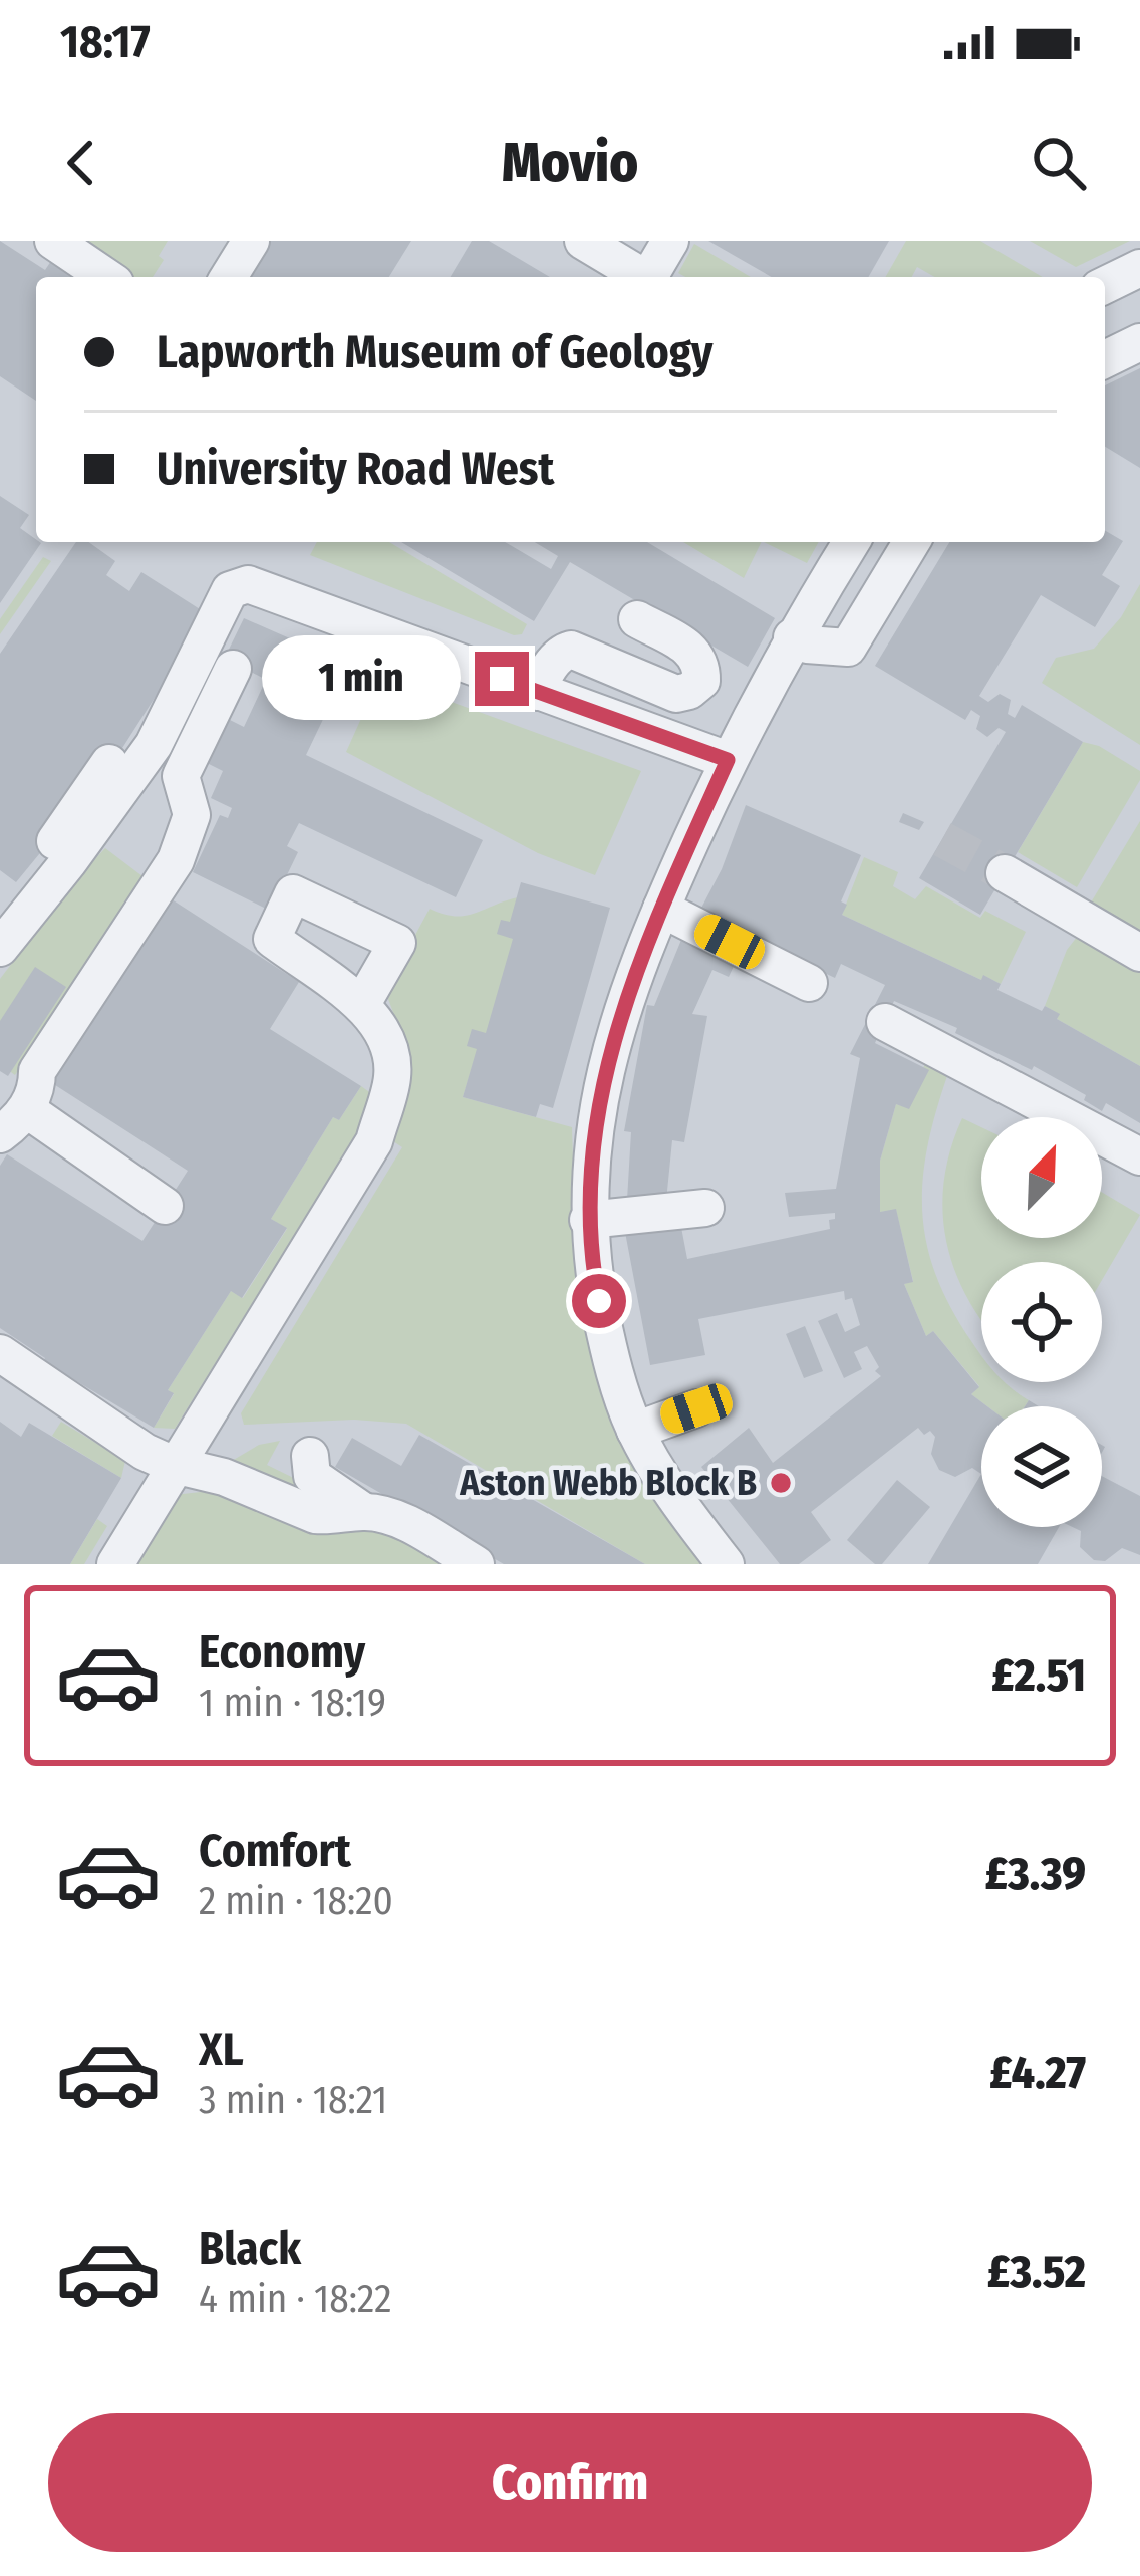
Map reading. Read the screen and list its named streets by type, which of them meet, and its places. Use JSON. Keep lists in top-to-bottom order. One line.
{"places":["Aston Webb Block B"],"north":"top right","page":{"status":"18:17","header":"Movio","banner":["Lapworth Museum of Geology","University Road West"],"bubble":"1 min","list":[{"name":"Economy","note":"1 min · 18:19","value":"£2.51"},{"name":"Comfort","note":"2 min · 18:20","value":"£3.39"},{"name":"XL","note":"3 min · 18:21","value":"£4.27"},{"name":"Black","note":"4 min · 18:22","value":"£3.52"}],"buttons":"Confirm"}}
